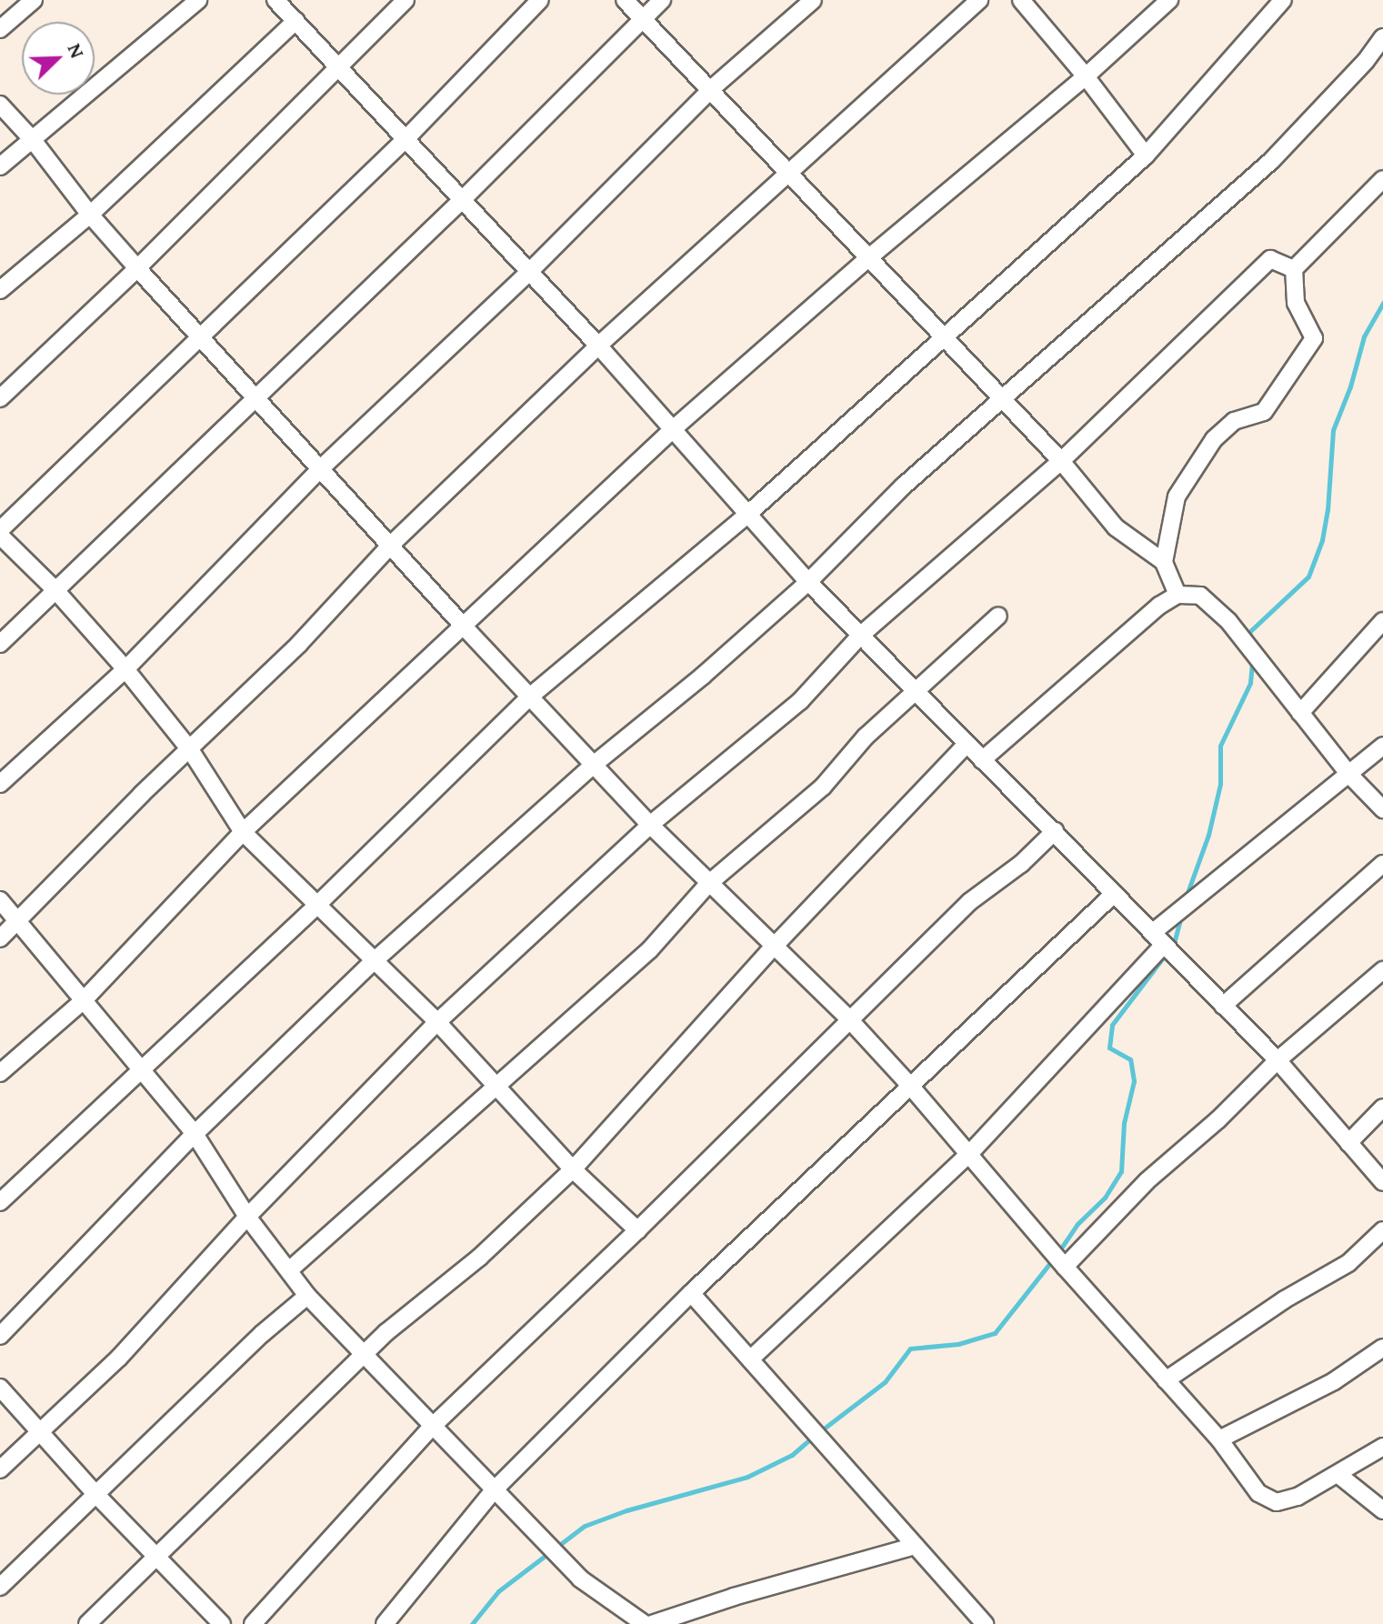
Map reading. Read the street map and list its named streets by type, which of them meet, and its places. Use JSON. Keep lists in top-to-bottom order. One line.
{"north":"top right"}
